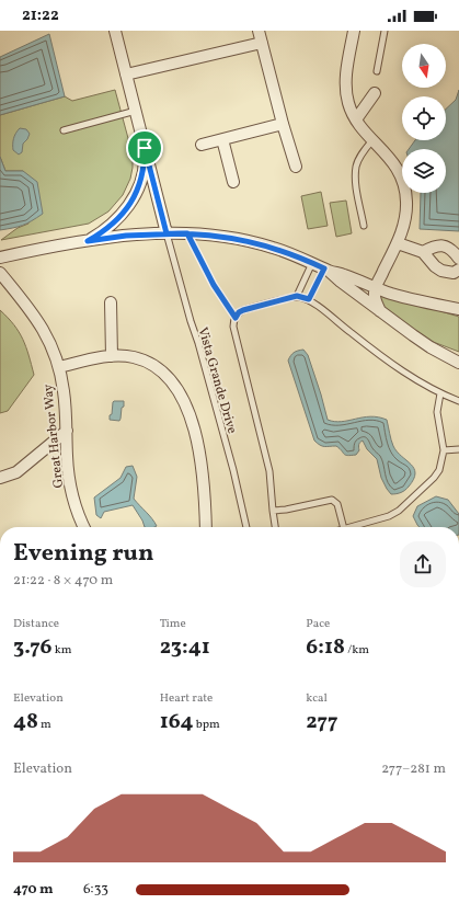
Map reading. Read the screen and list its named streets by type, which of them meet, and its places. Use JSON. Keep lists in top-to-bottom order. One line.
{"streets":{"street":["Great Harbor Way"],"lane":["Vista Grande Drive"]},"north":"bottom","page":{"status":"21:22","heading":["Evening run","21:22 · 8 × 470 m"],"stats":[["Distance","3.76 km"],["Time","23:41"],["Pace","6:18 /km"],["Elevation","48 m"],["Heart rate","164 bpm"],["kcal","277"]],"chart":["Elevation","277–281 m"],"list":[{"name":"470 m","note":"6:33"}]}}
